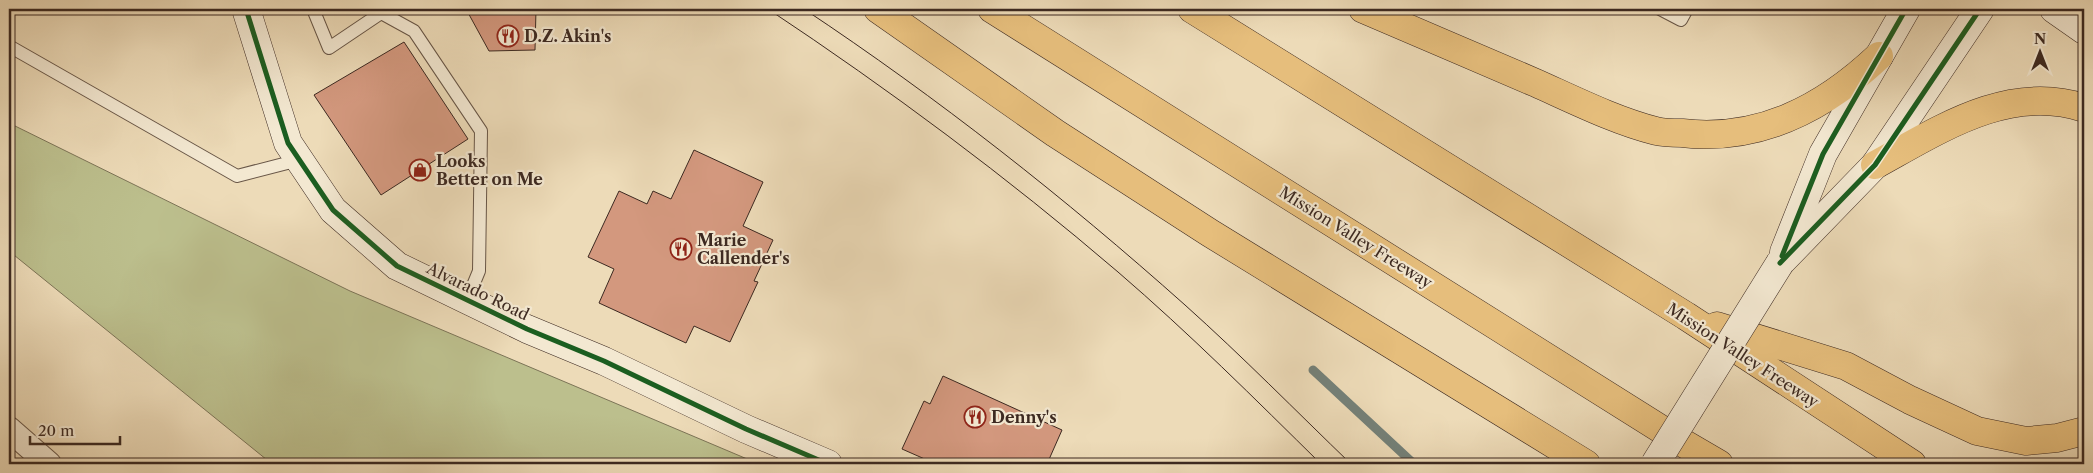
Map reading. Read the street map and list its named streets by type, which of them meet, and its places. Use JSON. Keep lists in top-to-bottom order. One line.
{"streets":{"highway":["Mission Valley Freeway"],"main road":["Alvarado Road"]},"places":{"restaurant":["D.Z. Akin's","Marie Callender's","Denny's"],"shop":["Looks Better on Me"]},"scale_bar":"20 m","north":"top"}
